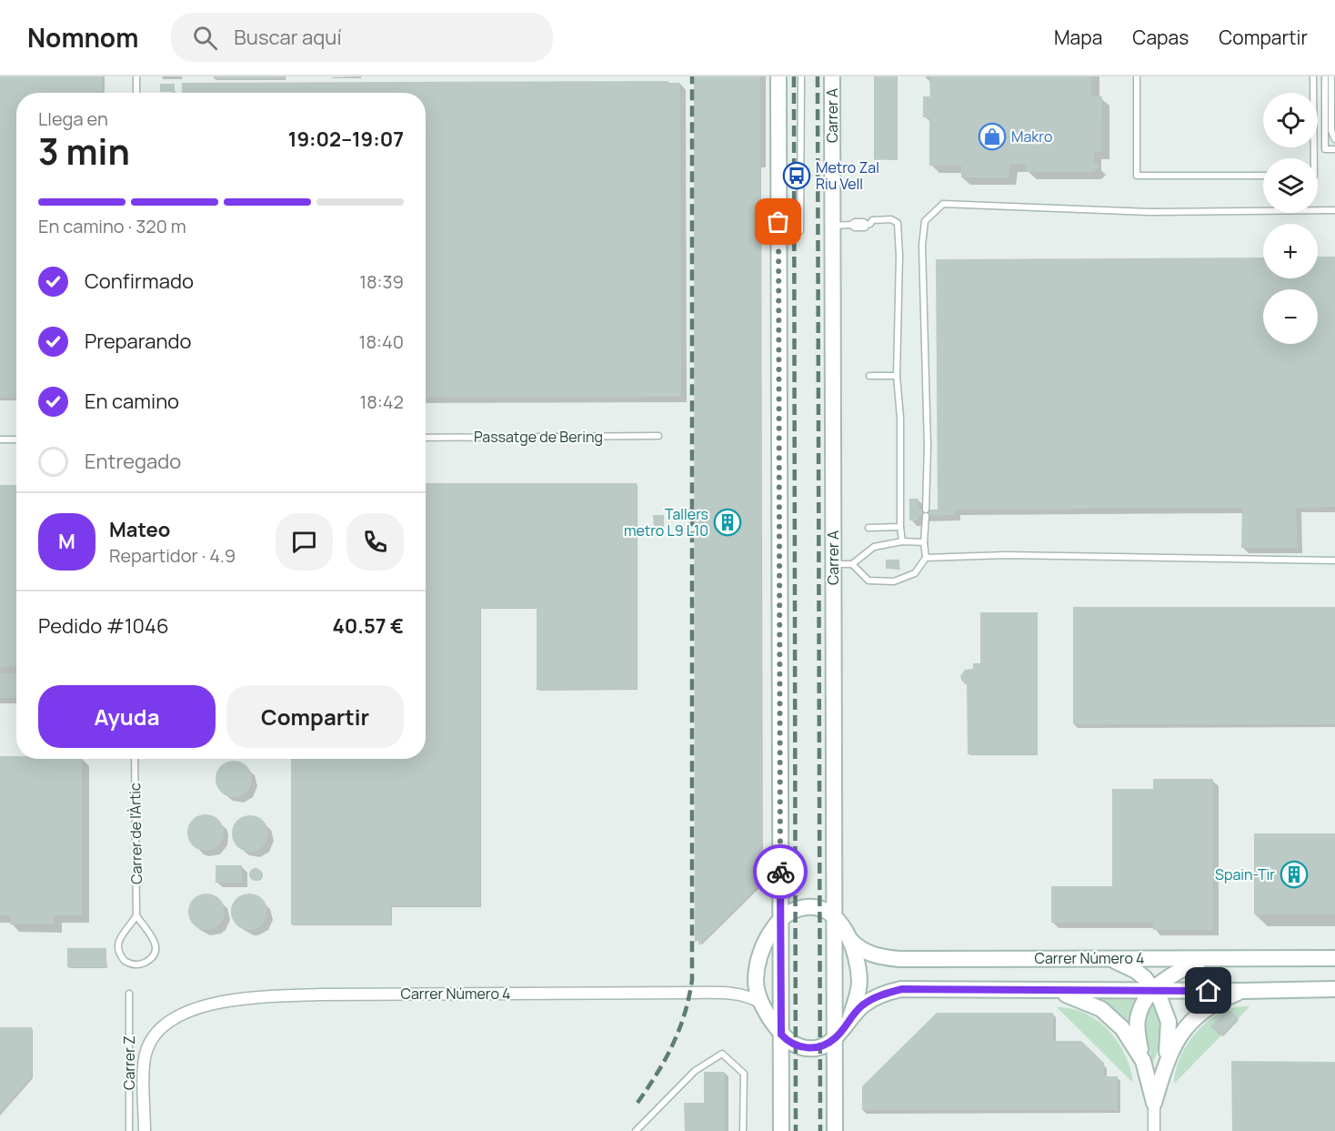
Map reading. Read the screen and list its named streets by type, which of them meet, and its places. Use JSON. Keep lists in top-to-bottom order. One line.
{"streets":{"main road":["Carrer A","Carrer Número 4"],"street":["Carrer Z"],"lane":["Passatge de Bering","Carrer de l'Àrtic"]},"crossings":[["Carrer Número 4","Carrer Z"]],"places":{"shop":["Makro"],"bus stop":["Metro Zal Riu Vell"],"building":["Tallers metro L9 L10","Spain-Tir"]},"page":{"header":"Nomnom","search":"Buscar aquí","nav":["Mapa","Capas","Compartir"],"map_buttons":["+","−"],"heading":["3 min","Llega en","19:02–19:07"],"panel":["Mateo","Repartidor · 4.9","Pedido #1046","40.57 €"],"bar":"En camino · 320 m","list":[["Confirmado","18:39"],["Preparando","18:40"],["En camino","18:42"],"Entregado"],"round":"M","buttons":["Ayuda","Compartir"]}}
